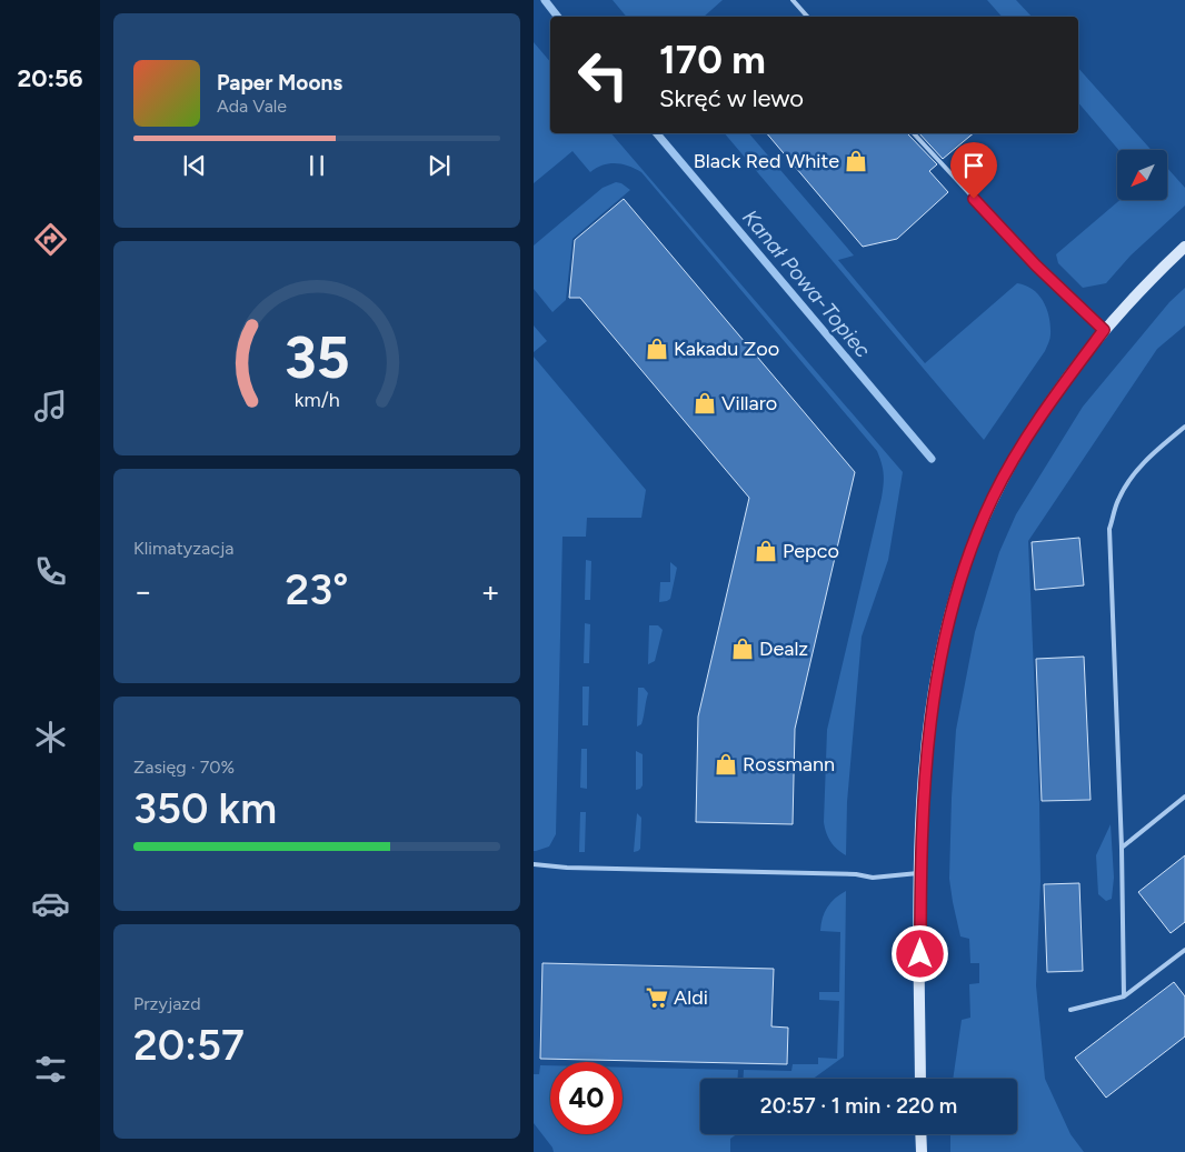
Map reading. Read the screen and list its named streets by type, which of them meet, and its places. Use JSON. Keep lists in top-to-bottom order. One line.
{"water":["Kanał Powa-Topiec"],"places":{"shop":["Black Red White","Kakadu Zoo","Villaro","Pepco","Dealz","Rossmann"],"supermarket":["Aldi"]},"north":"bottom left","page":{"tabs":"20:56","turn":["170 m","Skręć w lewo"],"song":["Paper Moons","Ada Vale"],"tile":["Klimatyzacja",["Zasięg · 70%","350 km"],["Przyjazd","20:57"]],"heat":["−","23°","+"],"limit":"40","trip":"20:57 · 1 min · 220 m","gauge":["35","km/h"]}}
